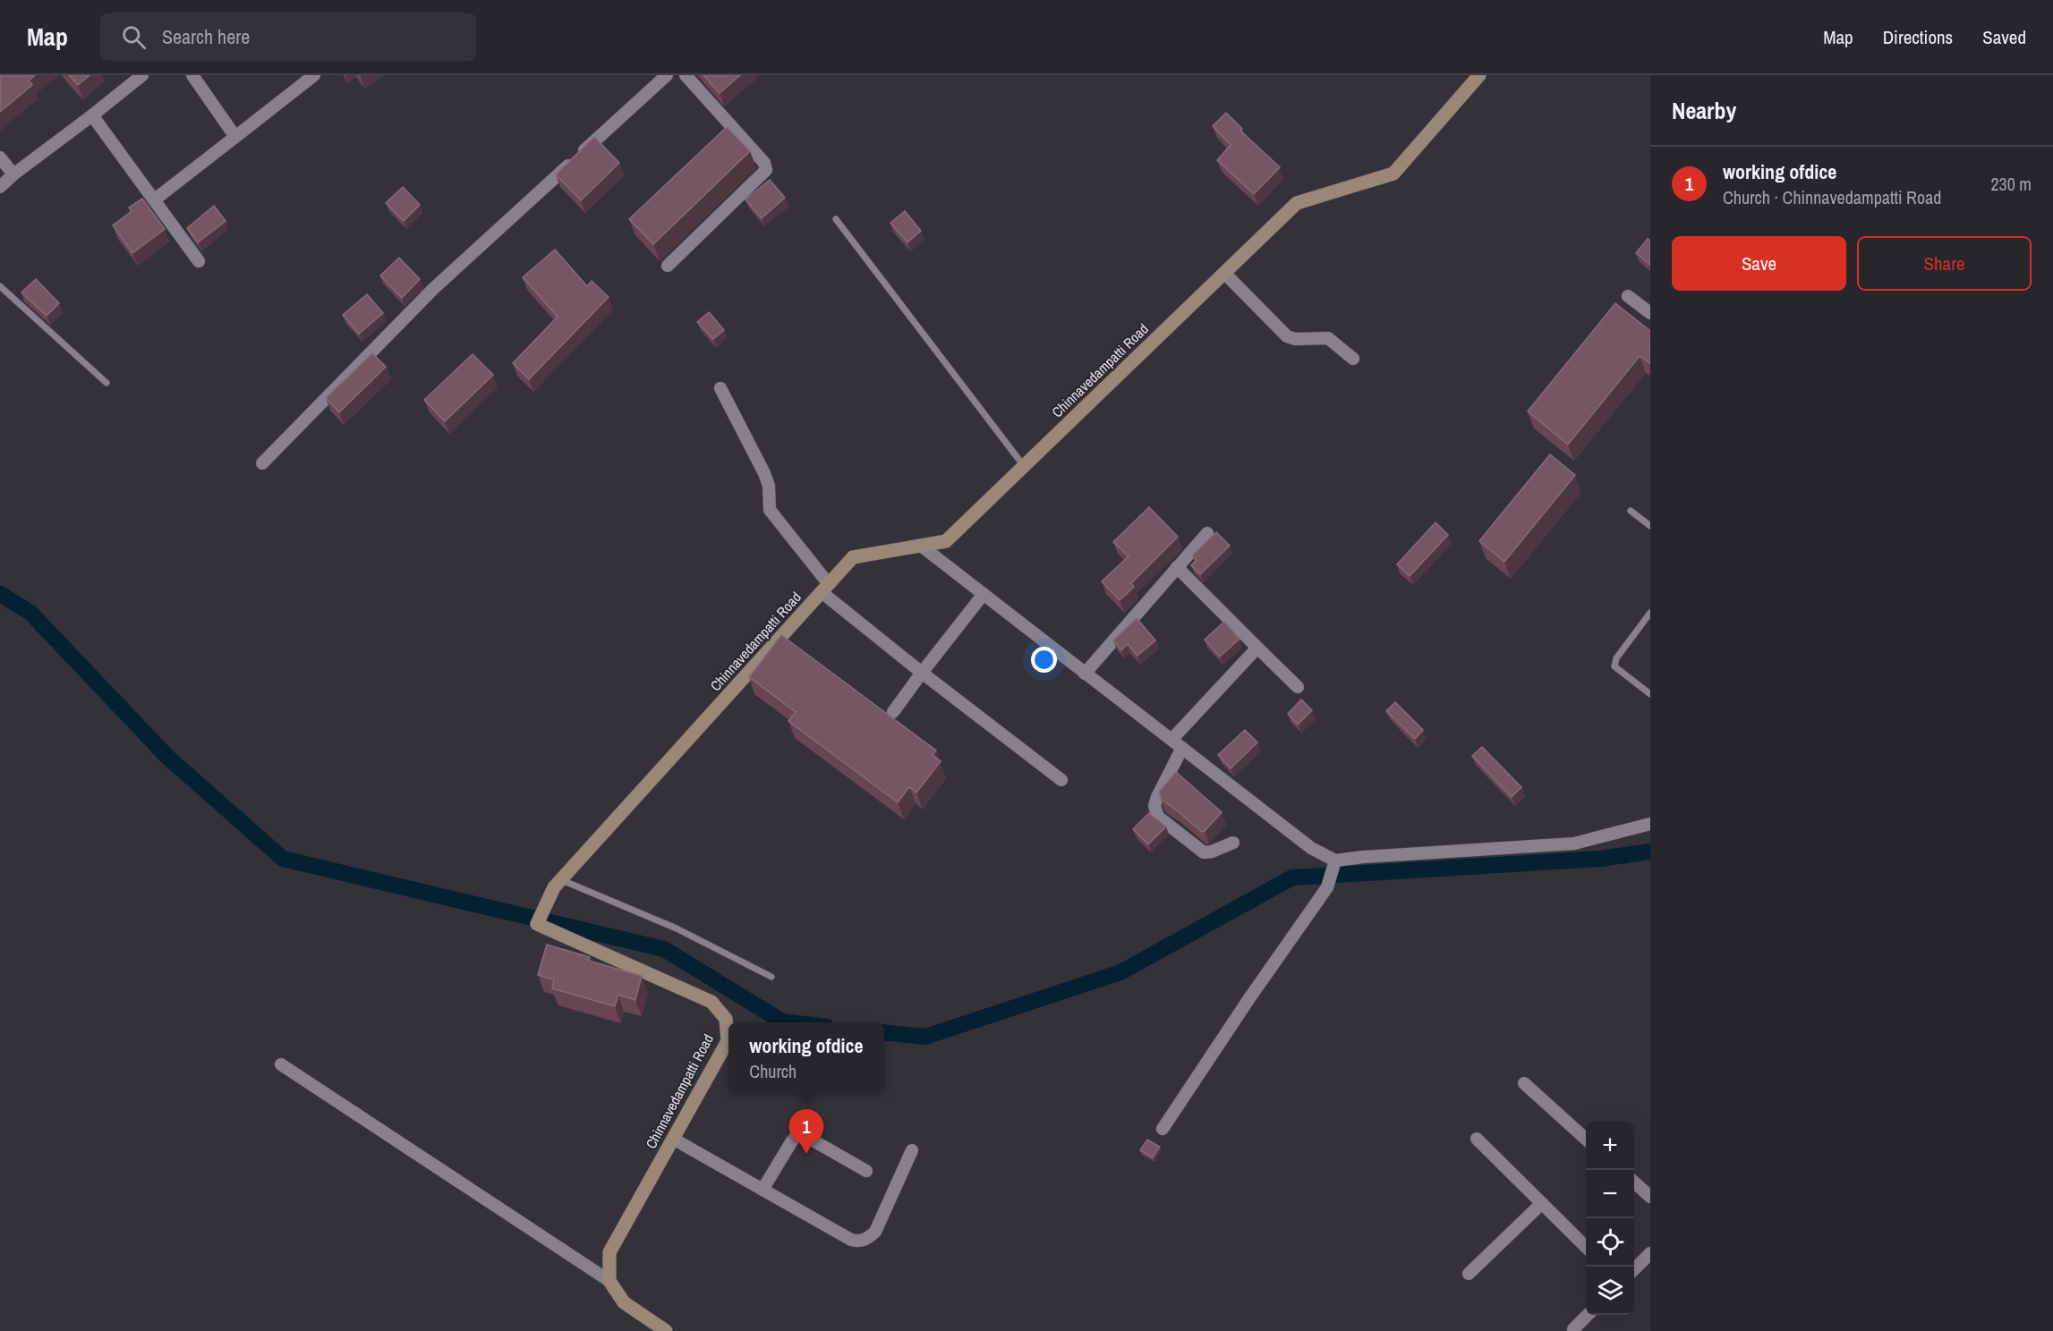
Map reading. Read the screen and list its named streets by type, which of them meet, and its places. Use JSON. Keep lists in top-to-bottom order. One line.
{"streets":{"street":["Chinnavedampatti Road"]},"page":{"header":"Map","search":"Search here","nav":["Map","Directions","Saved"],"heading":"Nearby","list":[{"mark":"1","name":"working ofdice","note":"Church · Chinnavedampatti Road","value":"230 m"}],"buttons":["Save","Share"],"popup":["working ofdice","Church"],"pins":"1","map_buttons":["+","−"]}}
